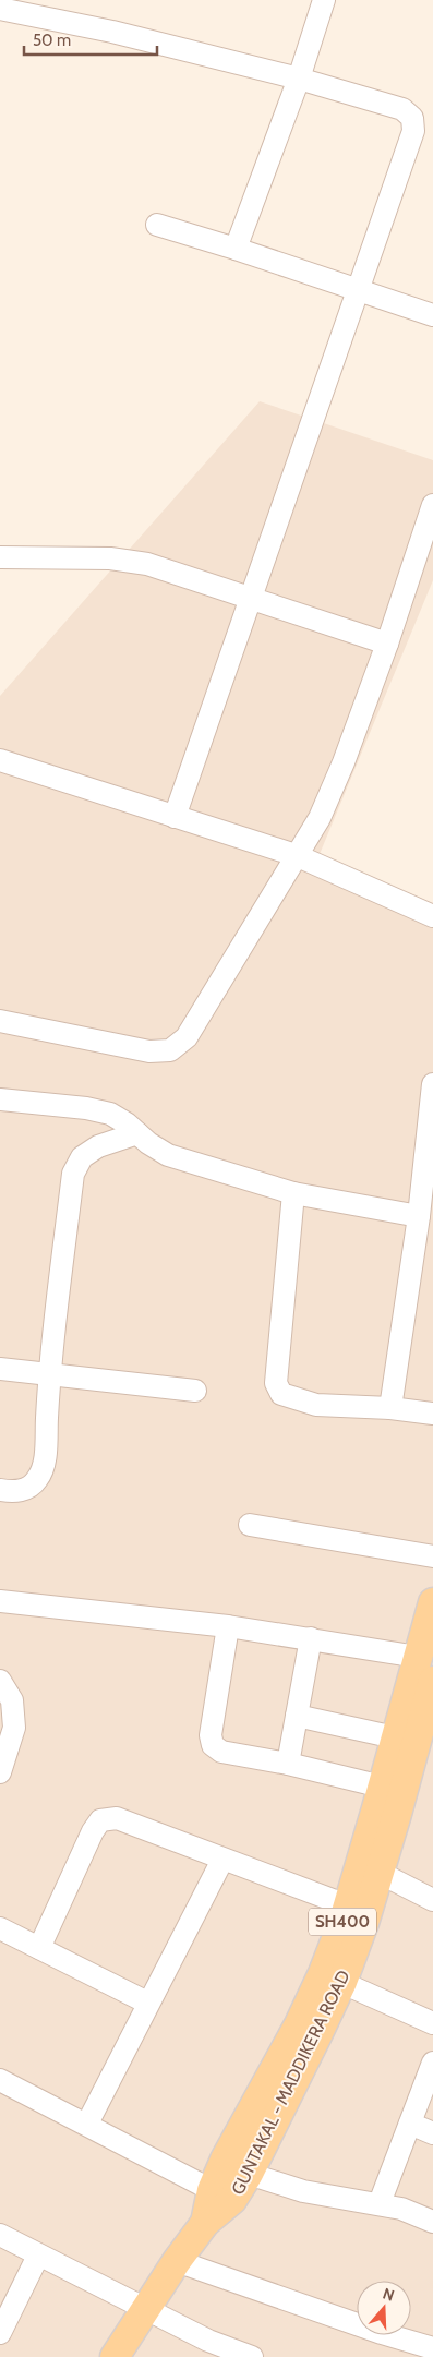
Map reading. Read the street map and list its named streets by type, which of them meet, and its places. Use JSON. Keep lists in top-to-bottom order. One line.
{"streets":{"main road":["SH400","GUNTAKAL - MADDIKERA ROAD"]},"scale_bar":"50 m","north":"top"}
